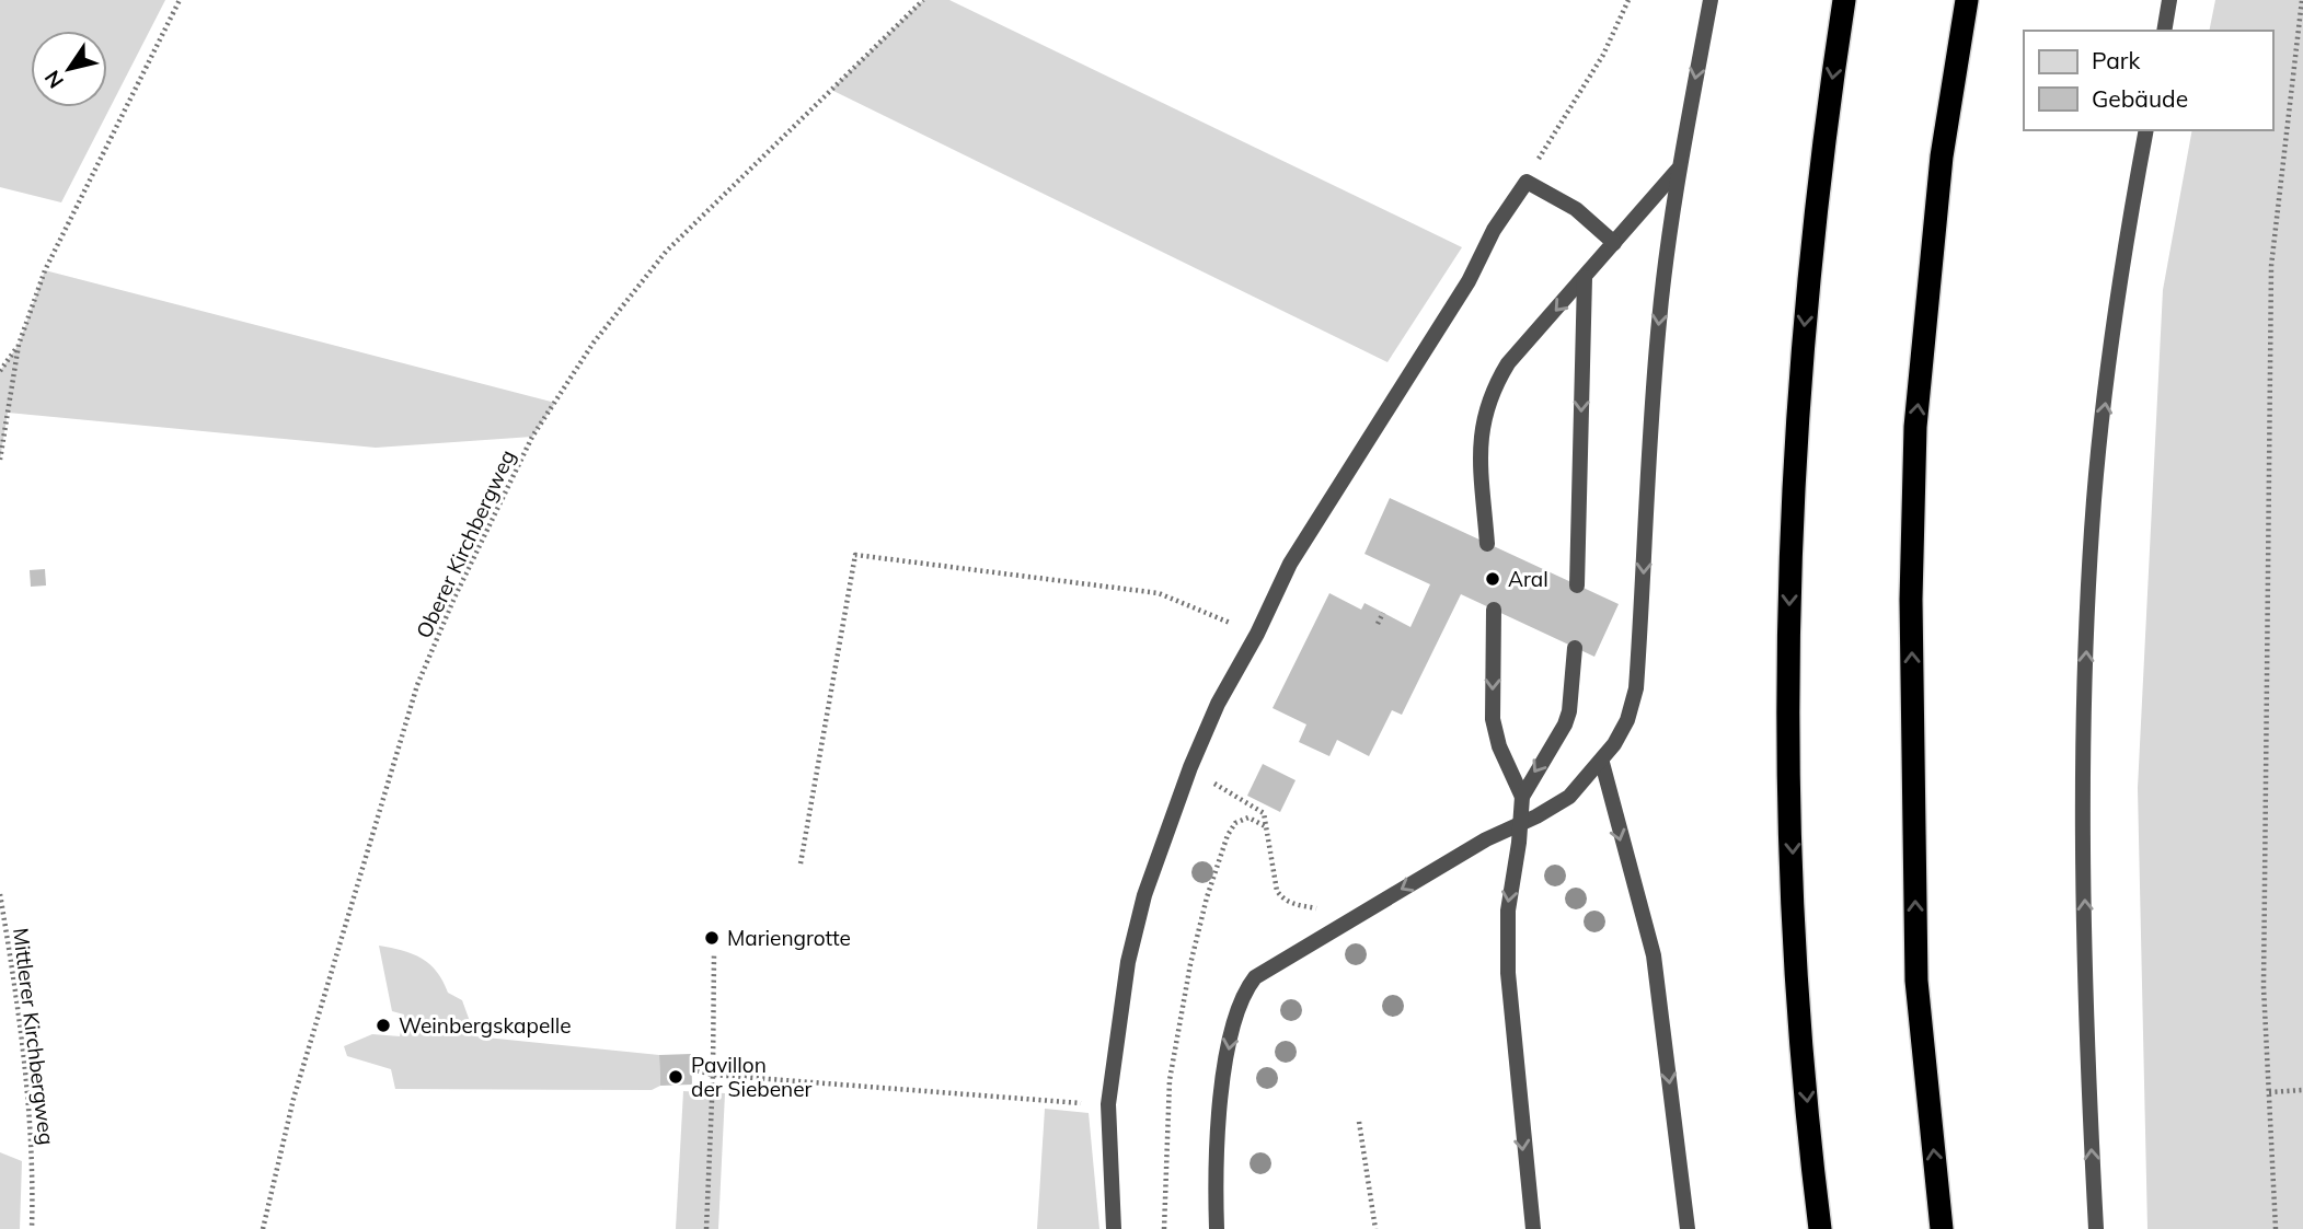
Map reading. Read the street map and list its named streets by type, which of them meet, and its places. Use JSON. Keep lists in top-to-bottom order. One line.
{"streets":{"path":["Oberer Kirchbergweg","Mittlerer Kirchbergweg"]},"places":["Aral","Mariengrotte","Weinbergskapelle","Pavillon der Siebener"],"legend":["Park","Gebäude"],"north":"bottom left"}
